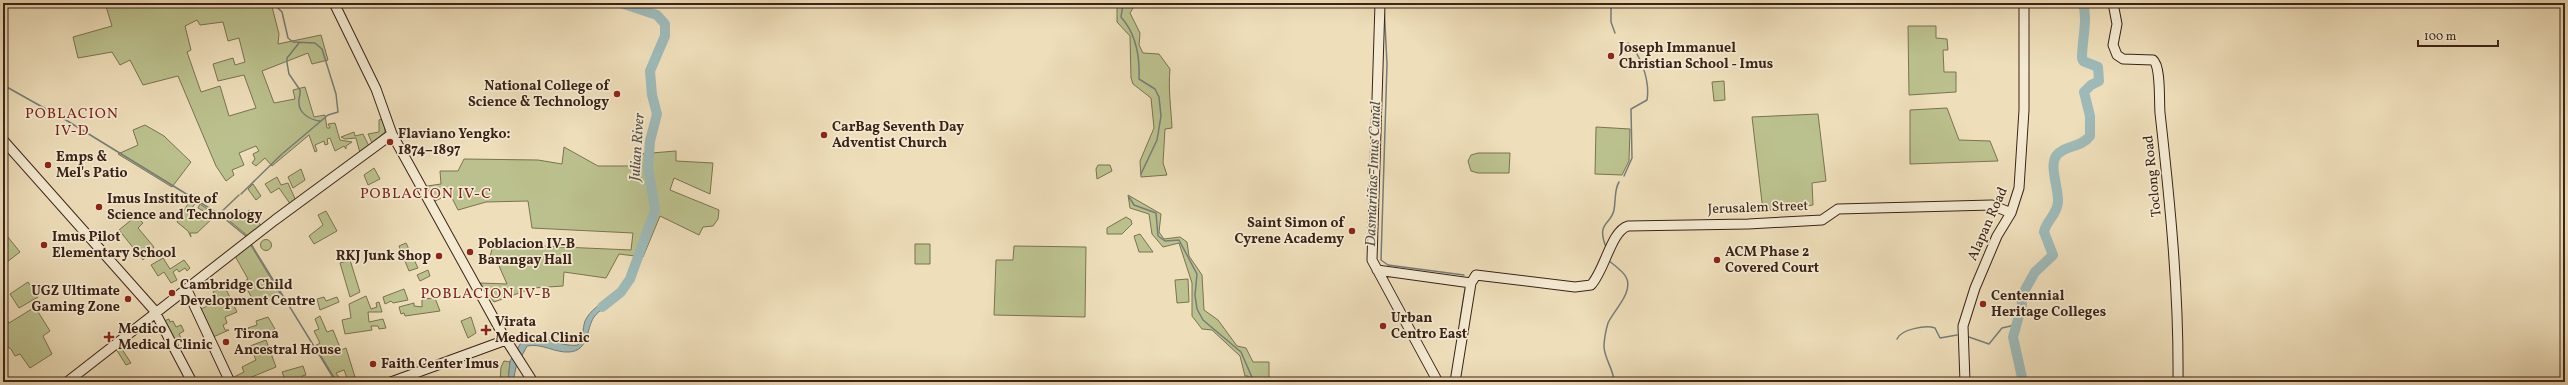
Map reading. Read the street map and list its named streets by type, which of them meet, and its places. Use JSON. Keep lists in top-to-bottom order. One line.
{"streets":{"main road":["Toclong Road","Jerusalem Street","Alapan Road"]},"crossings":[["Jerusalem Street","Alapan Road"]],"districts":["POBLACION IV-D","POBLACION IV-C","POBLACION IV-B"],"water":["Julian River","Dasmariñas-Imus Canal"],"places":{"other":["Joseph Immanuel Christian School - Imus","National College of Science & Technology","CarBag Seventh Day Adventist Church","Flaviano Yengko: 1874–1897","Emps & Mel's Patio","Imus Institute of Science and Technology","Saint Simon of Cyrene Academy","Imus Pilot Elementary School","Poblacion IV-B Barangay Hall","RKJ Junk Shop","ACM Phase 2 Covered Court","Cambridge Child Development Centre","UGZ Ultimate Gaming Zone","Centennial Heritage Colleges","Urban Centro East","Tirona Ancestral House","Faith Center Imus"],"health":["Virata Medical Clinic","Medico Medical Clinic"]},"scale_bar":"100 m"}
